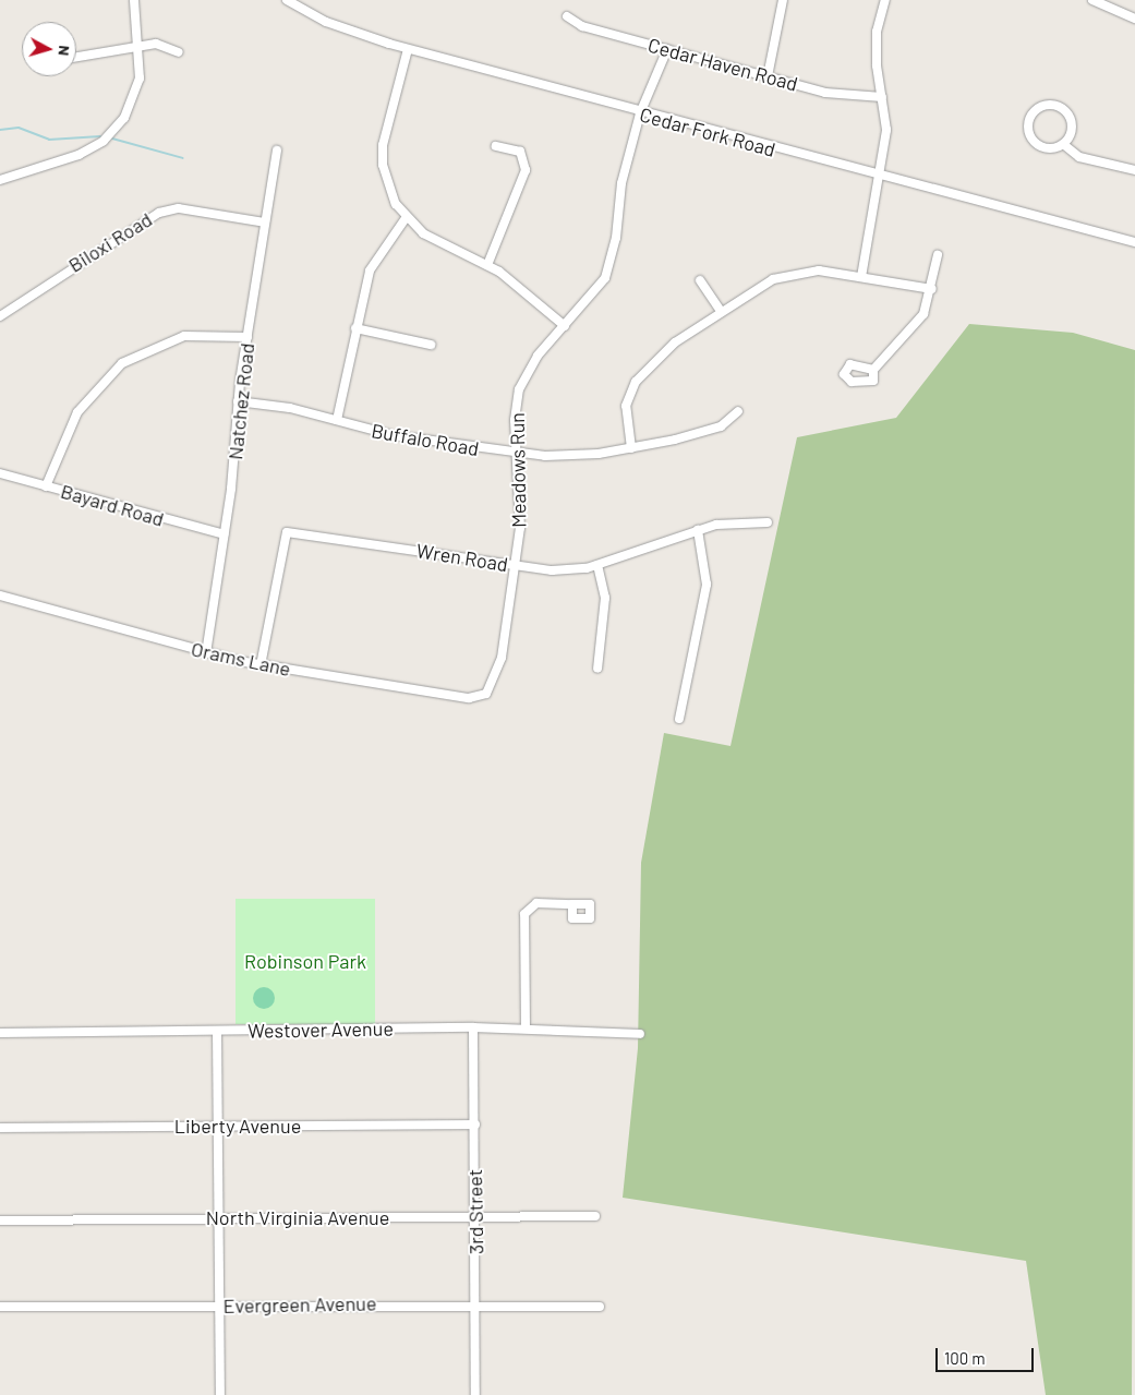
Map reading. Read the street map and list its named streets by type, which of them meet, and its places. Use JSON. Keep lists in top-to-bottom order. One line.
{"streets":{"street":["Cedar Haven Road","Cedar Fork Road","Biloxi Road","Natchez Road","Buffalo Road","Meadows Run","Bayard Road","Wren Road","Orams Lane","Westover Avenue","Liberty Avenue","3rd Street","North Virginia Avenue","Evergreen Avenue"]},"crossings":[["Cedar Haven Road","Meadows Run"],["Cedar Fork Road","Meadows Run"],["Biloxi Road","Natchez Road"],["Natchez Road","Buffalo Road"],["Natchez Road","Bayard Road"],["Natchez Road","Orams Lane"],["Buffalo Road","Meadows Run"],["Meadows Run","Wren Road"],["Meadows Run","Orams Lane"],["Wren Road","Orams Lane"],["Westover Avenue","3rd Street"],["Liberty Avenue","3rd Street"],["3rd Street","North Virginia Avenue"],["3rd Street","Evergreen Avenue"]],"parks":["Robinson Park"],"scale_bar":"100 m","north":"right"}
